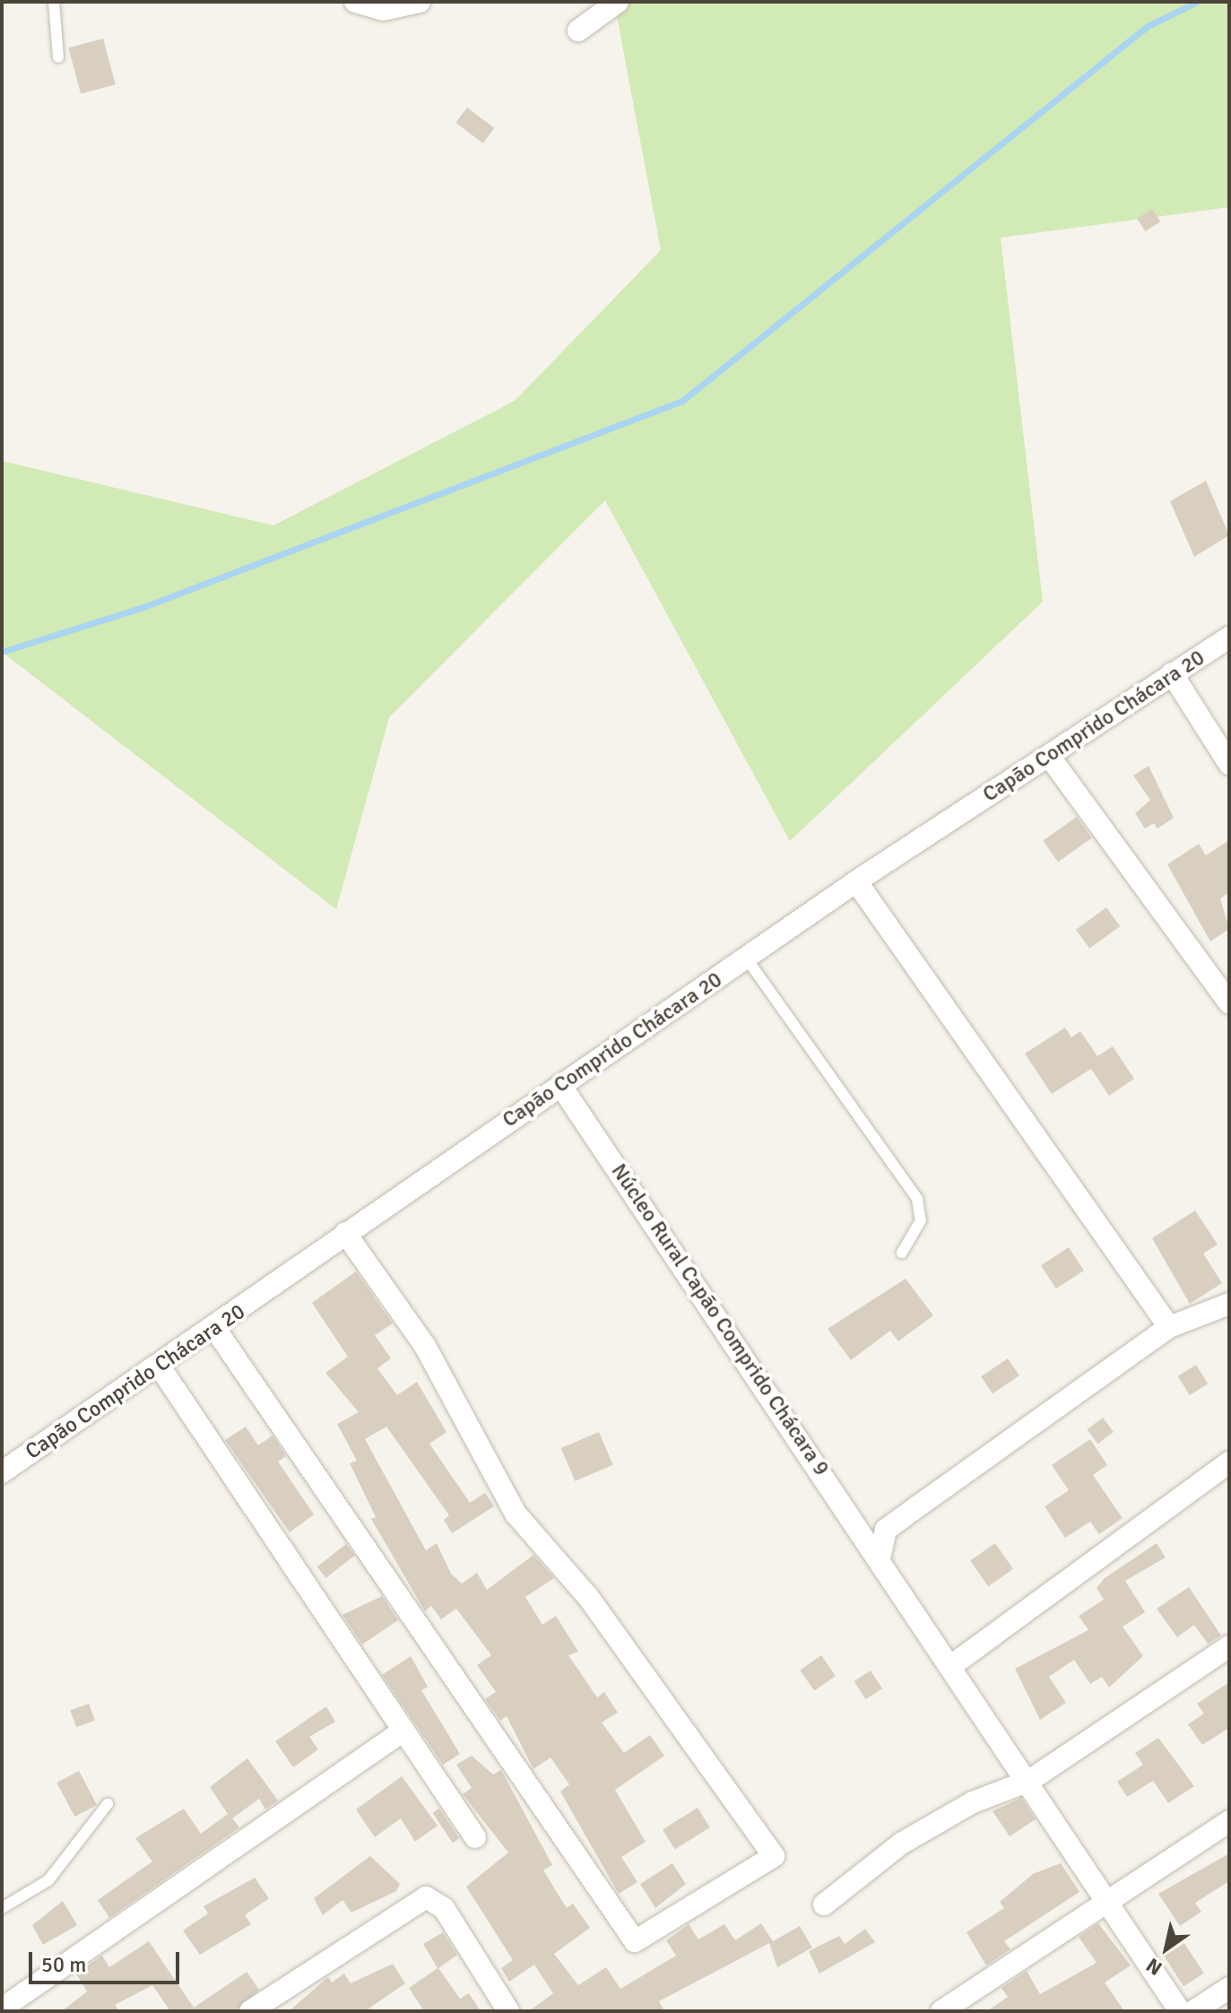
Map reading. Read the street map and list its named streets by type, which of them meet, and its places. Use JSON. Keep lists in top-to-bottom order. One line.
{"streets":{"street":["Capão Comprido Chácara 20","Núcleo Rural Capão Comprido Chácara 9"]},"crossings":[["Capão Comprido Chácara 20","Núcleo Rural Capão Comprido Chácara 9"]],"scale_bar":"50 m","north":"bottom left"}
